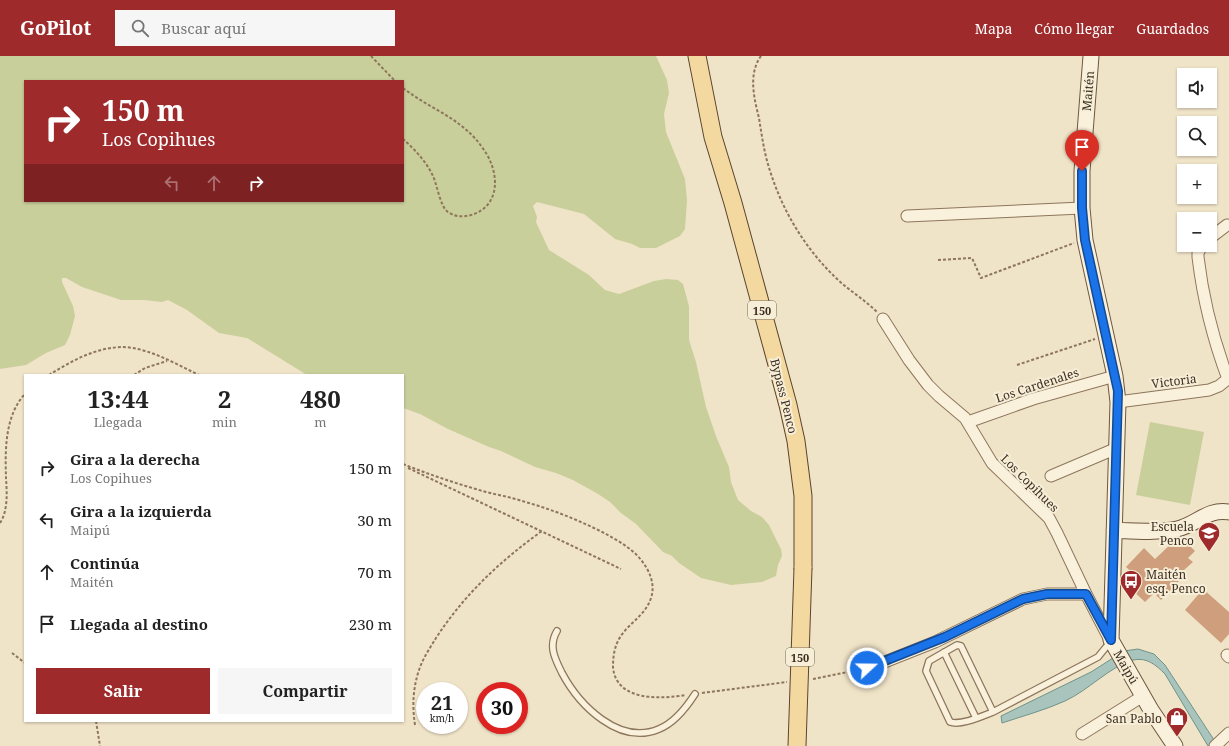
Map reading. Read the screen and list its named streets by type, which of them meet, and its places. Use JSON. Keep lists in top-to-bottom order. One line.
{"streets":{"main road":["Maitén","150","Bypass Penco","Maipú"],"street":["Victoria","Los Cardenales","Los Copihues"]},"crossings":[["Maitén","Victoria"],["Maitén","Los Cardenales"],["Maitén","Maipú"],["Los Cardenales","Los Copihues"],["Los Copihues","Maipú"]],"places":{"school or university":["Escuela Penco"],"bus stop":["Maitén esq. Penco"],"shop":["San Pablo"]},"page":{"header":"GoPilot","search":"Buscar aquí","nav":["Mapa","Cómo llegar","Guardados"],"map_buttons":["+","−"],"turn":["150 m","Los Copihues"],"eta":["13:44","Llegada","2","min","480","m"],"list":[{"name":"Gira a la derecha","note":"Los Copihues","value":"150 m"},{"name":"Gira a la izquierda","note":"Maipú","value":"30 m"},{"name":"Continúa","note":"Maitén","value":"70 m"},{"name":"Llegada al destino","value":"230 m"}],"buttons":["Salir","Compartir"],"speed":"21 km/h","limit":"30"}}
